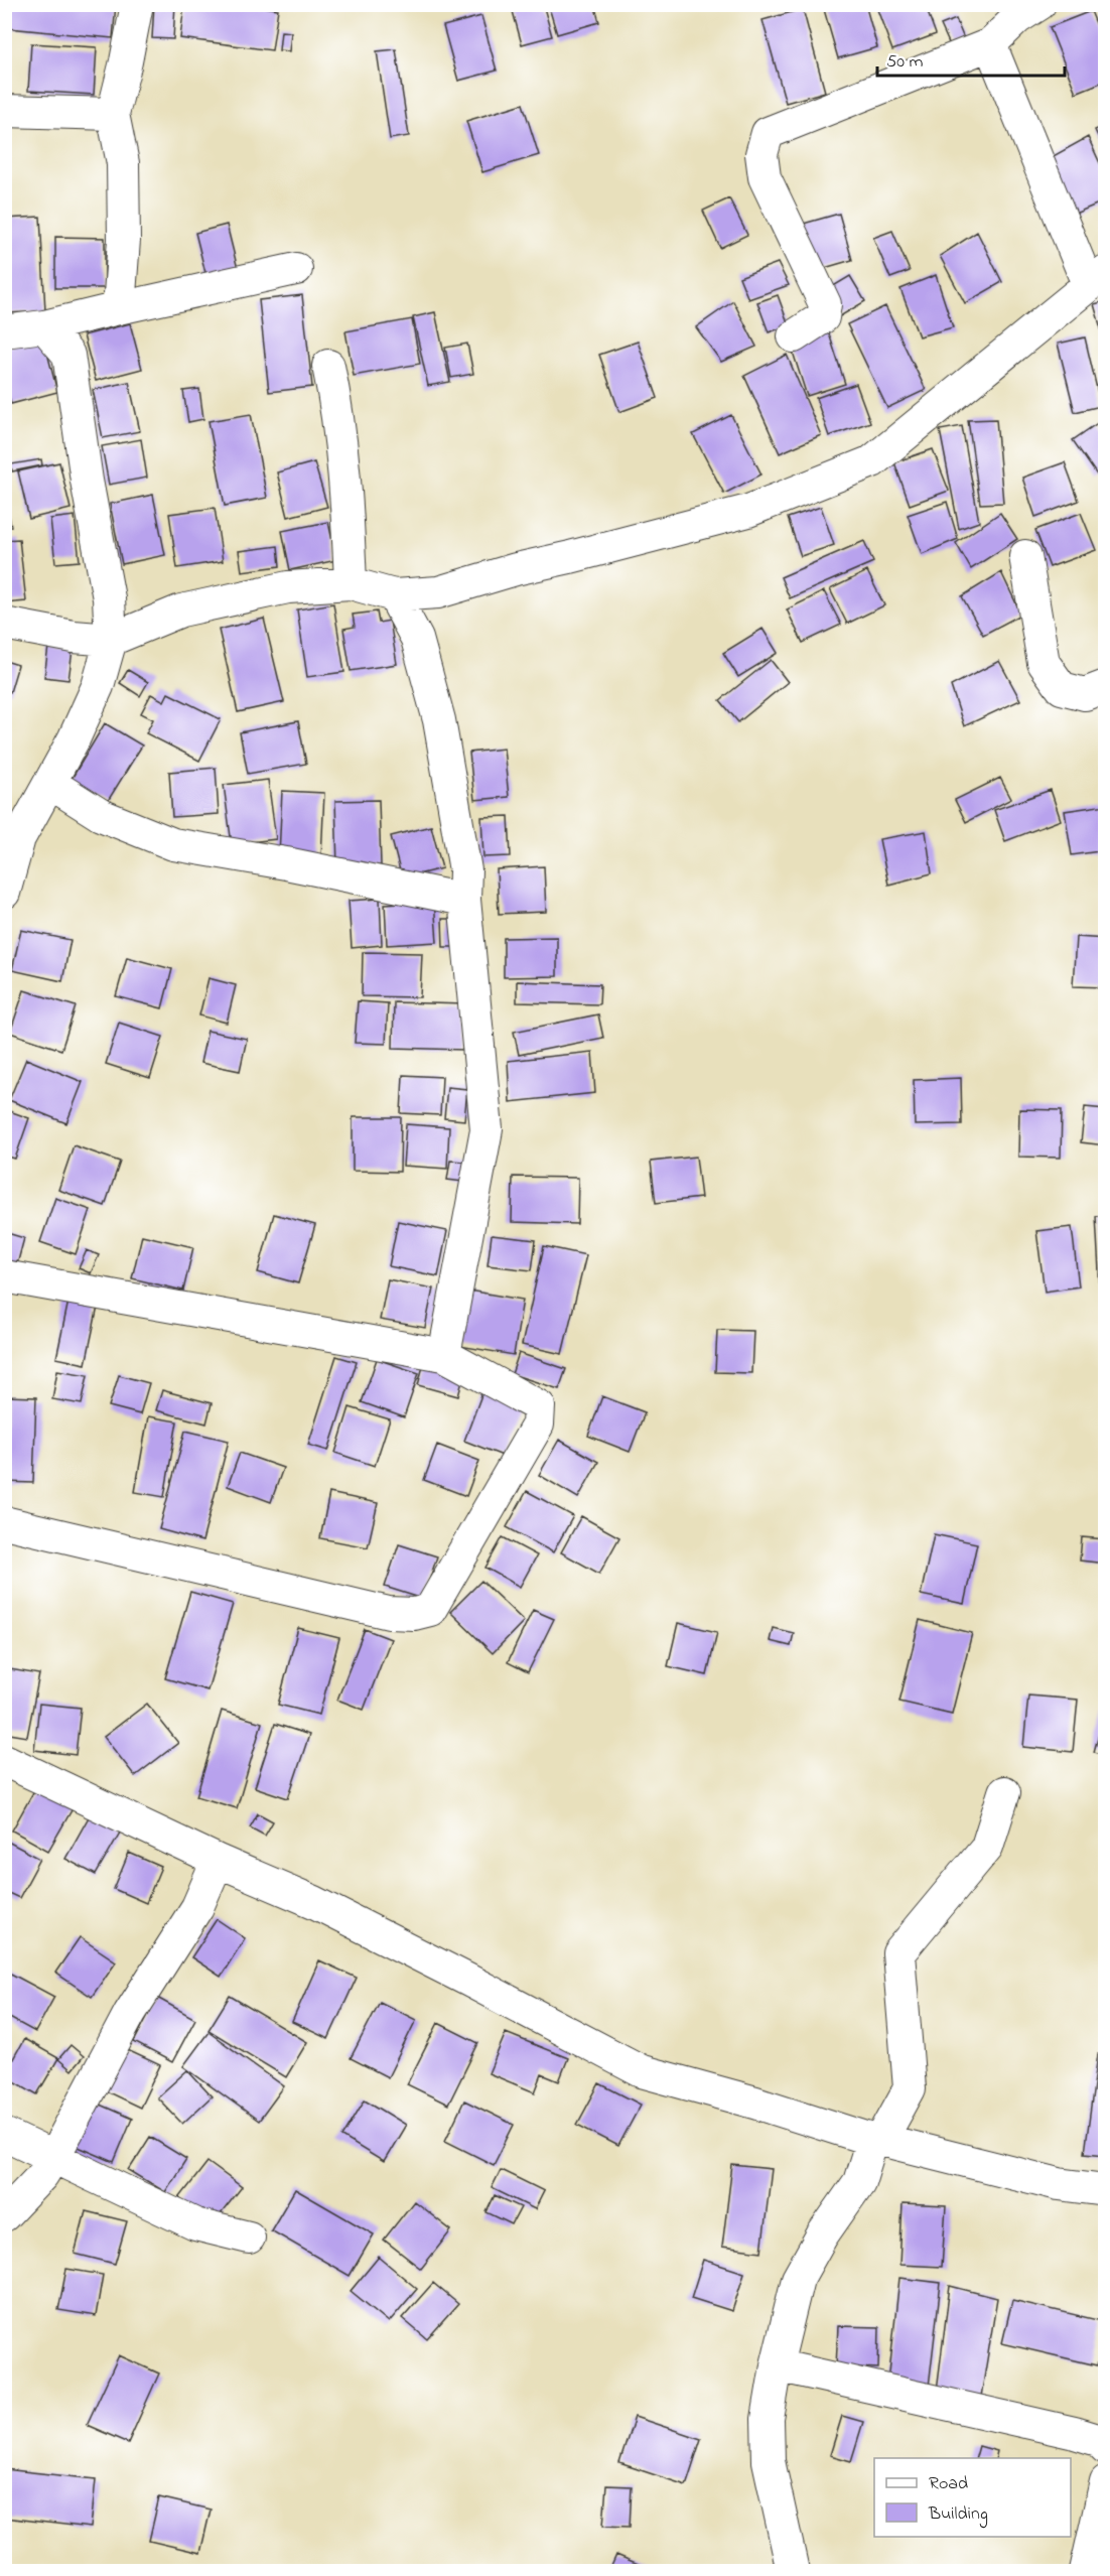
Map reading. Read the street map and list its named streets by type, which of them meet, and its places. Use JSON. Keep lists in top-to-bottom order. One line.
{"legend":["Road","Building"],"scale_bar":"50 m"}
